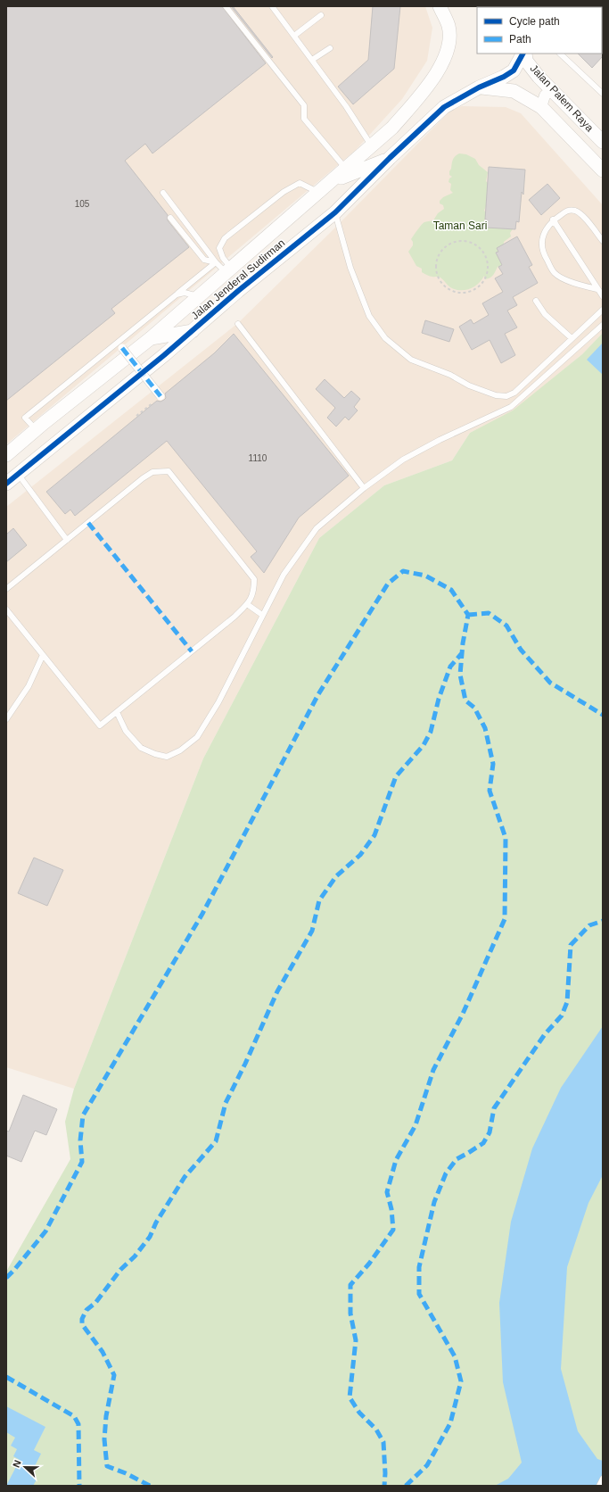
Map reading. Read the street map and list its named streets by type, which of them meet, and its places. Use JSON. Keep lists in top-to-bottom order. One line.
{"streets":{"street":["Jalan Palem Raya","Jalan Jenderal Sudirman"]},"crossings":[["Jalan Palem Raya","Jalan Jenderal Sudirman"]],"parks":["Taman Sari"],"house_numbers":["105","1110"],"legend":["Cycle path","Path"],"north":"left"}
